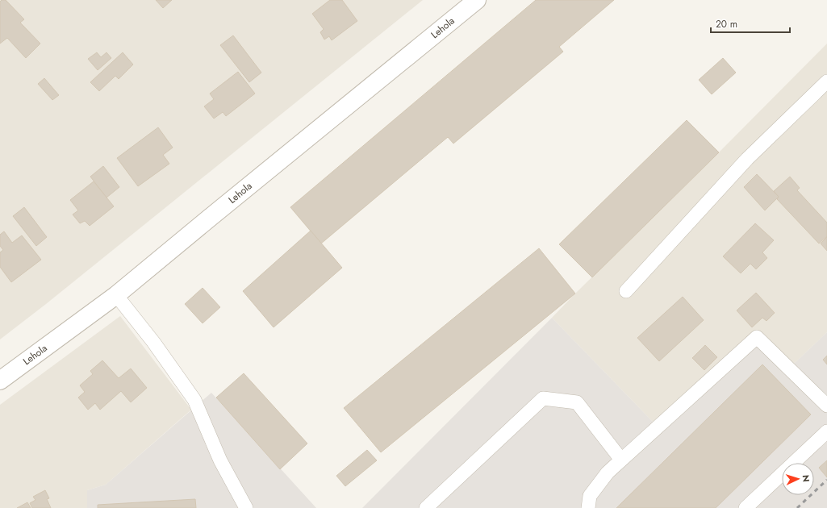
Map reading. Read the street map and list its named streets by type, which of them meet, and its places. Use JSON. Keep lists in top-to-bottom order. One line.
{"streets":{"street":["Lehola"]},"scale_bar":"20 m","north":"right"}
